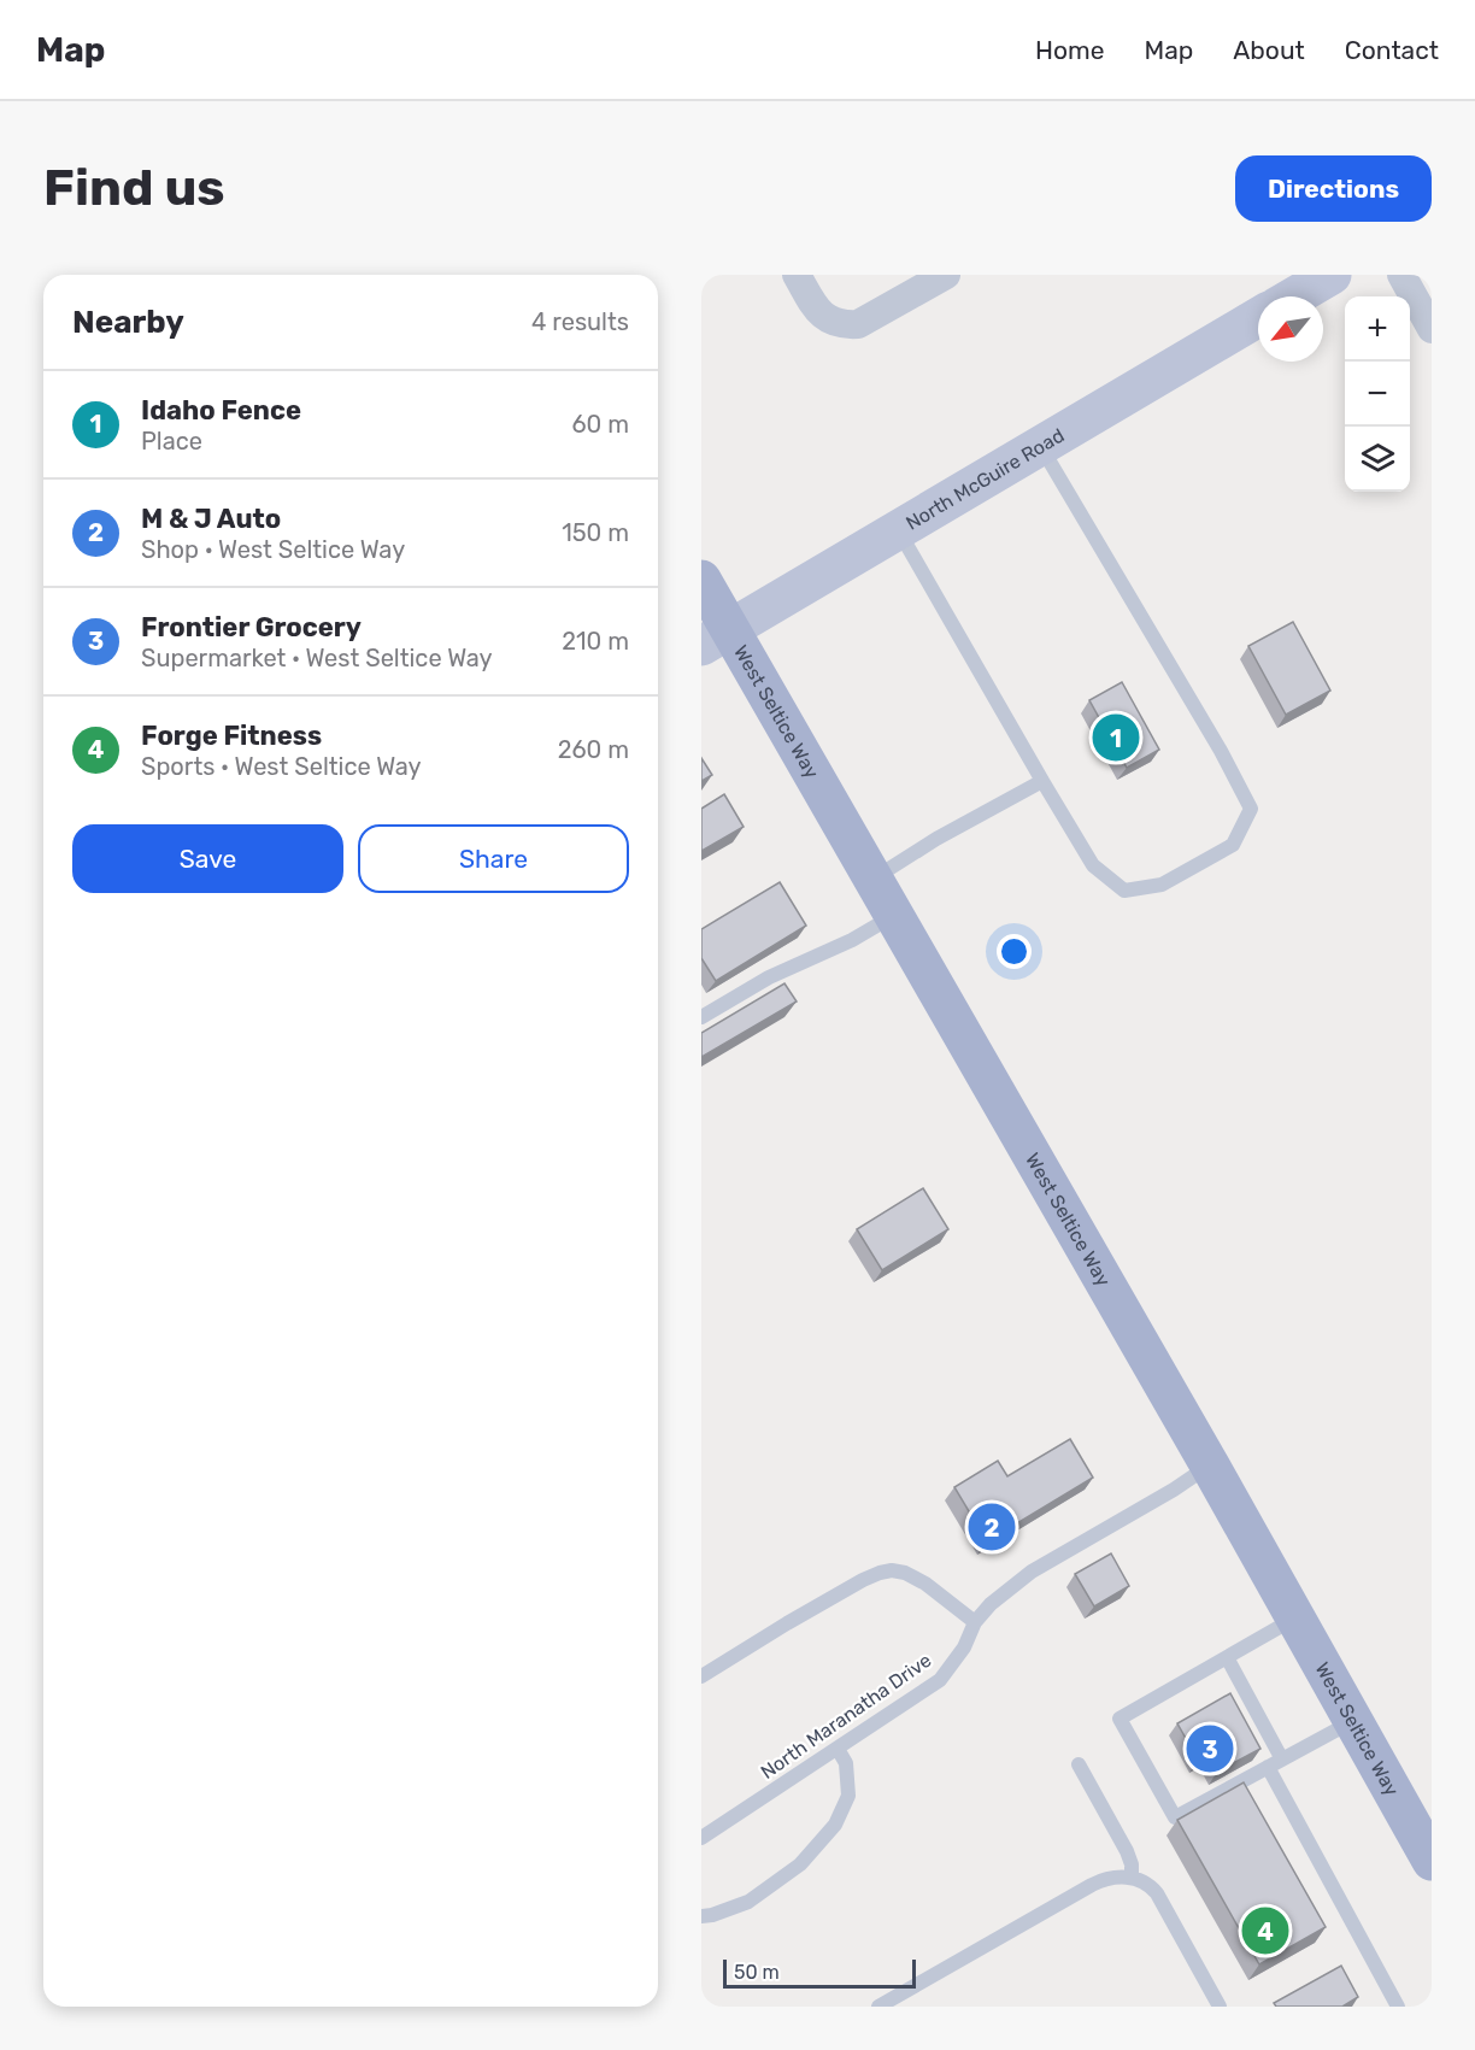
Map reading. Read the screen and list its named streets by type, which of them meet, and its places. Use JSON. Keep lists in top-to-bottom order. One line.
{"streets":{"main road":["West Seltice Way"],"street":["North McGuire Road"],"lane":["North Maranatha Drive"]},"crossings":[["North McGuire Road","West Seltice Way"],["West Seltice Way","North Maranatha Drive"]],"scale_bar":"50 m","north":"bottom left","page":{"header":"Map","nav":["Home","Map","About","Contact"],"buttons":["Directions",["Save","Share"]],"title":"Find us","heading":["Nearby","4 results"],"map_buttons":["+","−"],"list":[{"mark":"1","name":"Idaho Fence","note":"Place","value":"60 m"},{"mark":"2","name":"M & J Auto","note":"Shop · West Seltice Way","value":"150 m"},{"mark":"3","name":"Frontier Grocery","note":"Supermarket · West Seltice Way","value":"210 m"},{"mark":"4","name":"Forge Fitness","note":"Sports · West Seltice Way","value":"260 m"}],"pins":["1","2","3","4"],"scale":"50 m"}}
